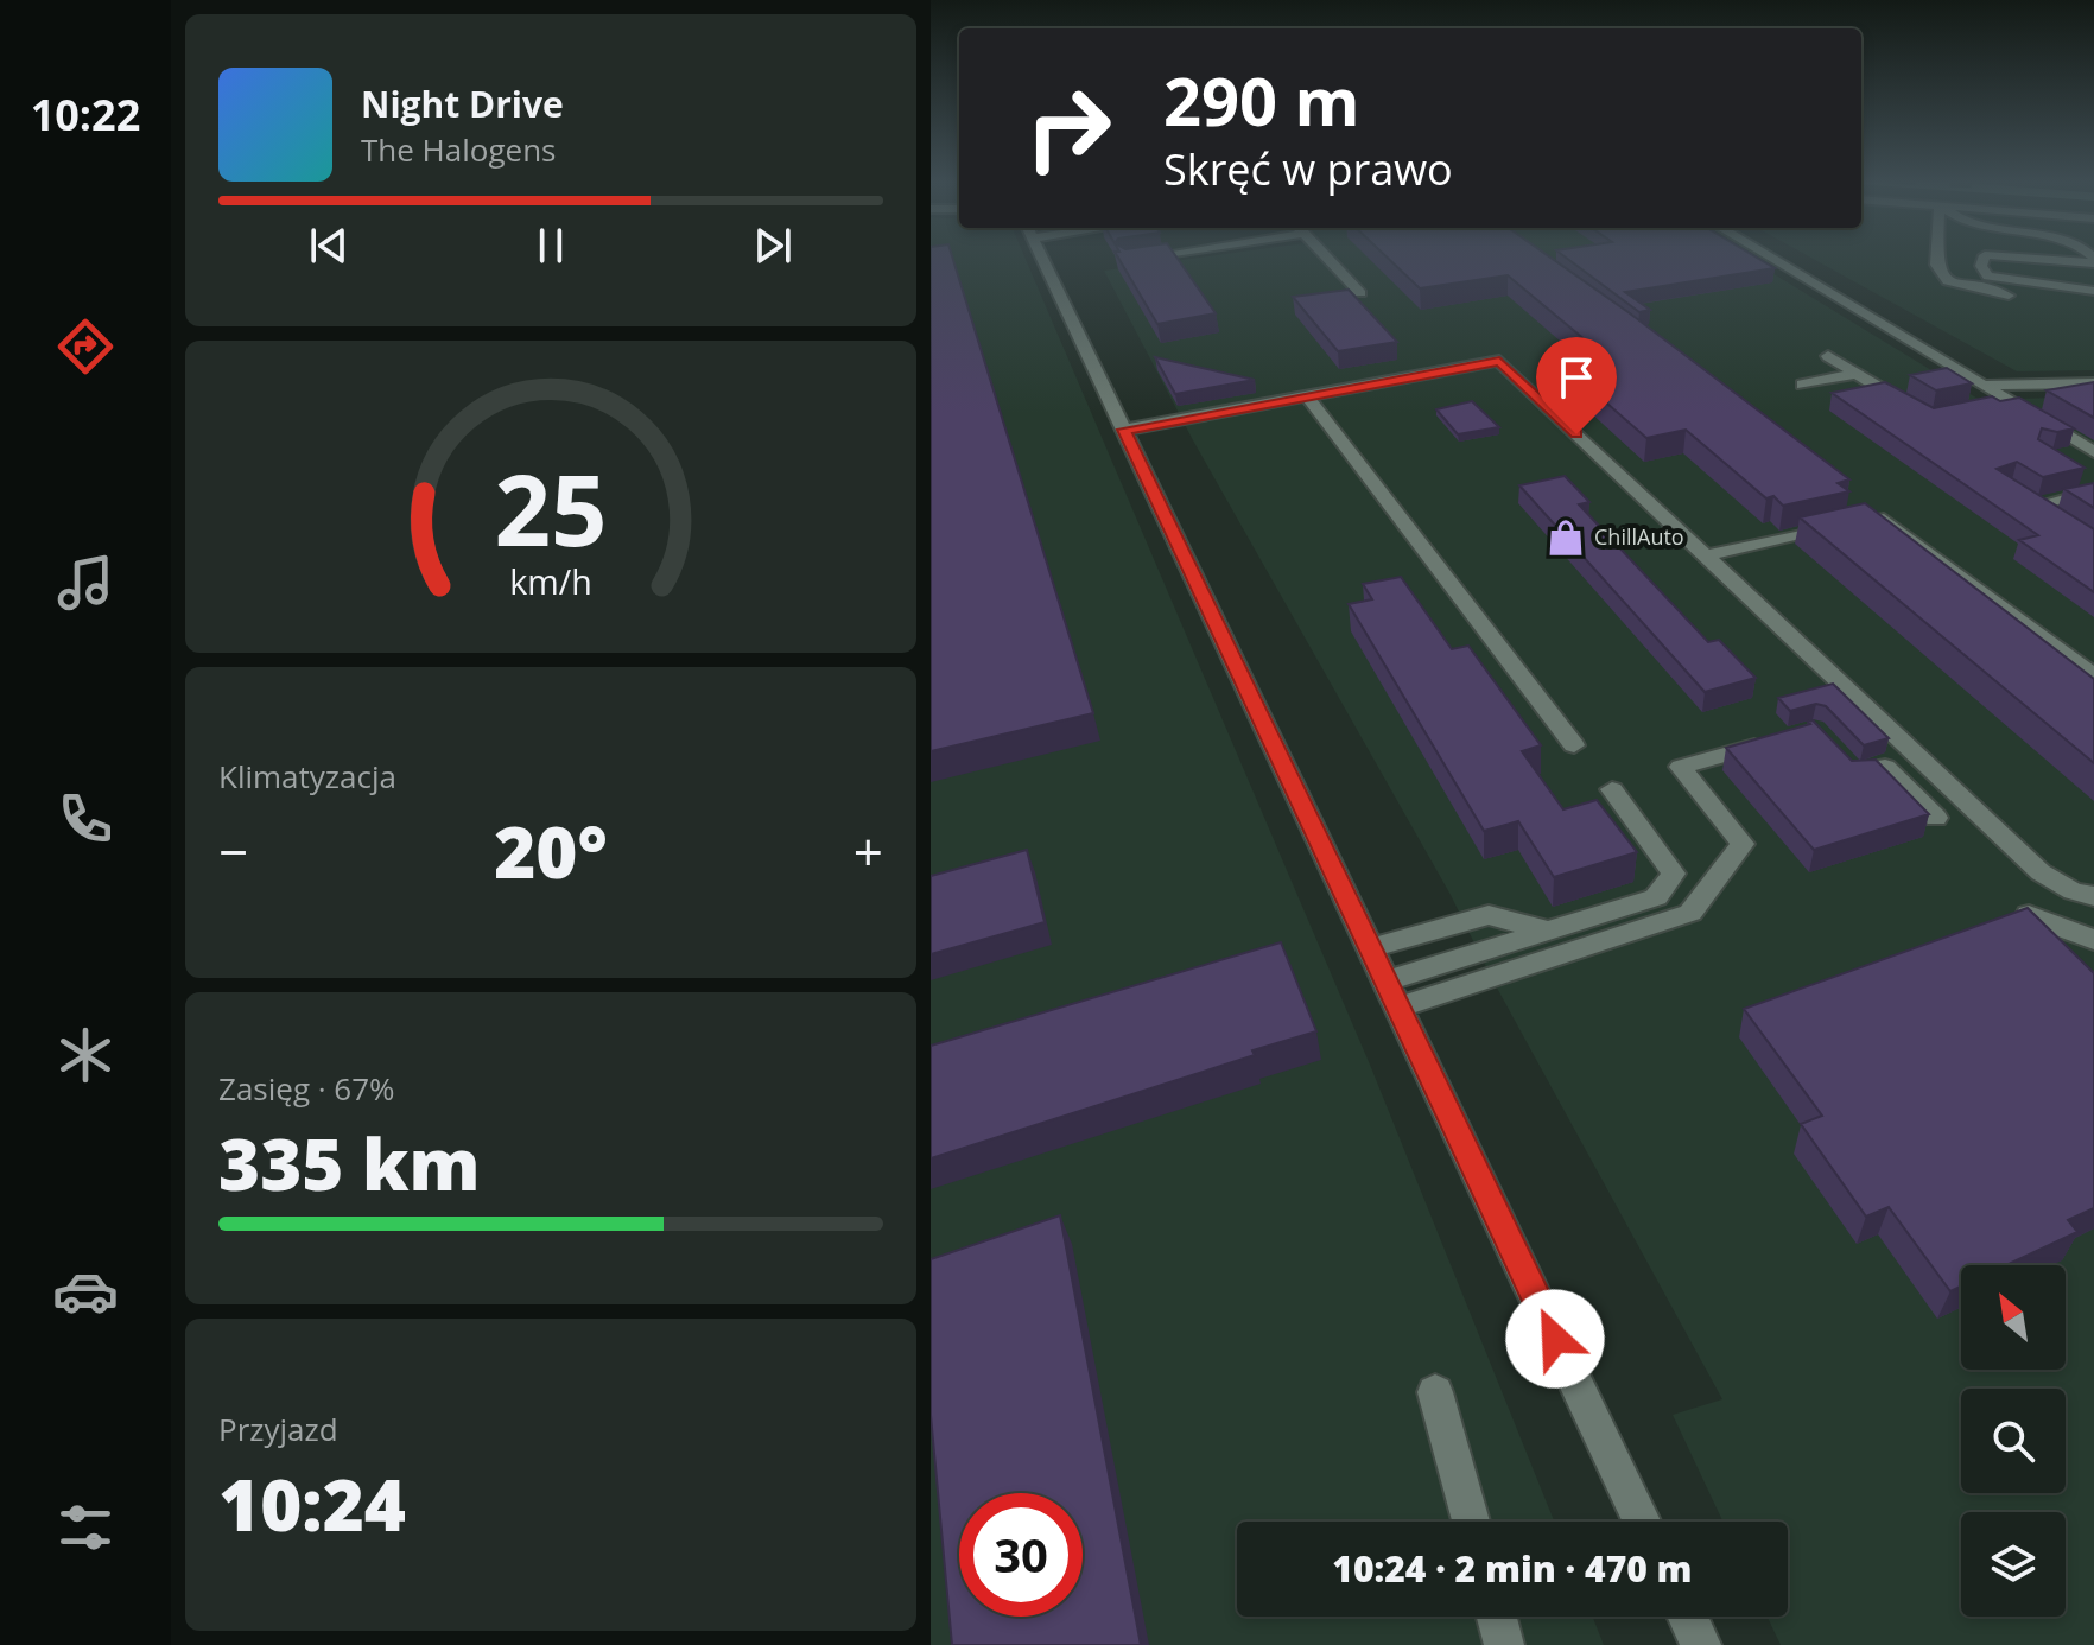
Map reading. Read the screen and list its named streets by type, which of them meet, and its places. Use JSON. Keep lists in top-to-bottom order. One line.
{"places":{"shop":["ChillAuto"]},"north":"top left","page":{"tabs":"10:22","turn":["290 m","Skręć w prawo"],"song":["Night Drive","The Halogens"],"tile":["Klimatyzacja",["Zasięg · 67%","335 km"],["Przyjazd","10:24"]],"heat":["−","20°","+"],"limit":"30","trip":"10:24 · 2 min · 470 m","gauge":["25","km/h"]}}
